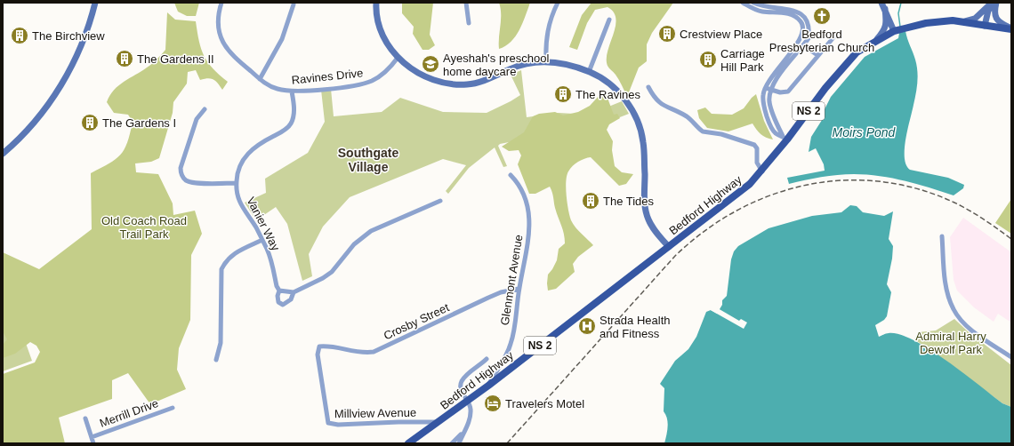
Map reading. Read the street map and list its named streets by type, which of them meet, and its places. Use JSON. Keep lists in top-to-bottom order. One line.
{"streets":{"main road":["NS 2","Bedford Highway"],"street":["Ravines Drive","Vanier Way","Glenmont Avenue","Crosby Street","Merrill Drive","Millview Avenue"]},"crossings":[["Ravines Drive","Vanier Way"],["Bedford Highway","Glenmont Avenue"],["Bedford Highway","Millview Avenue"],["Glenmont Avenue","Crosby Street"],["Crosby Street","Millview Avenue"]],"districts":["Southgate Village"],"water":["Moirs Pond"],"parks":["Old Coach Road Trail Park","Admiral Harry Dewolf Park"],"places":{"church":["Bedford Presbyterian Church"],"building":["Crestview Place","The Birchview","The Gardens II","Carriage Hill Park","The Ravines","The Gardens I","The Tides"],"school or university":["Ayeshah's preschool home daycare"],"hospital":["Strada Health and Fitness"],"hotel":["Travelers Motel"]}}
